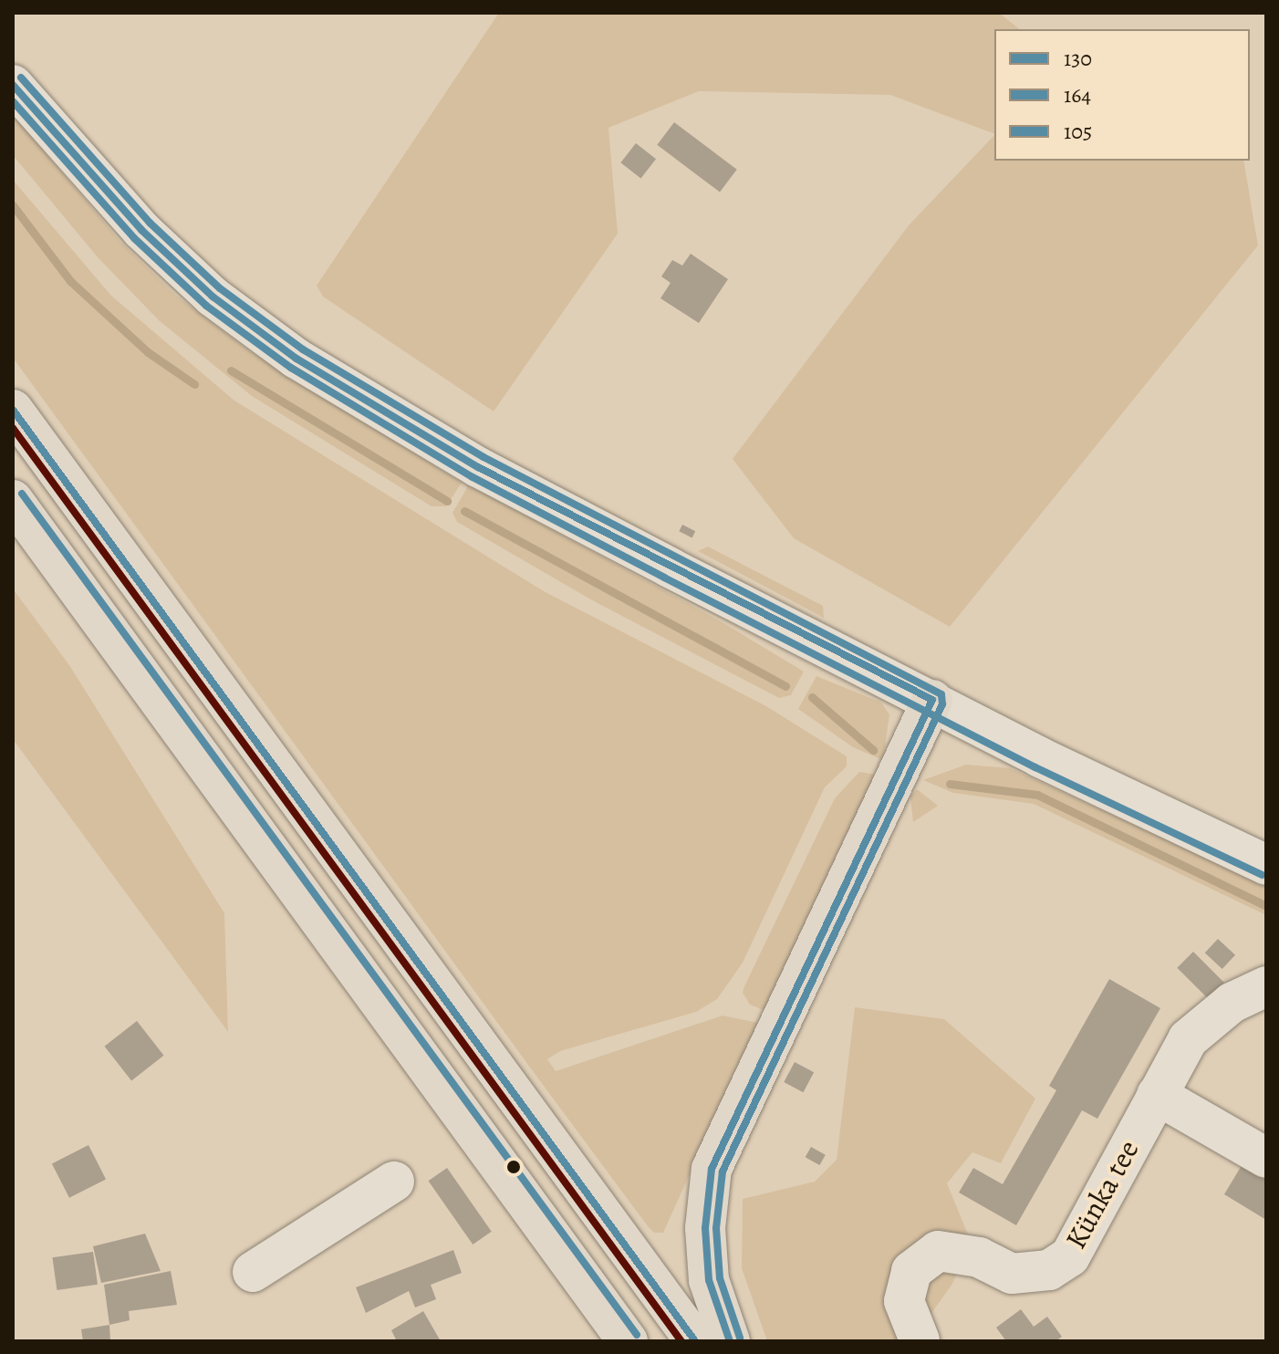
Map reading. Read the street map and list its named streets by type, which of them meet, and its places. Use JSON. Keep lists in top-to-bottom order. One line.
{"streets":{"street":["Künka tee"]},"lines":["transit line 105","transit line 130","transit line 164"],"legend":["130","164","105"]}
